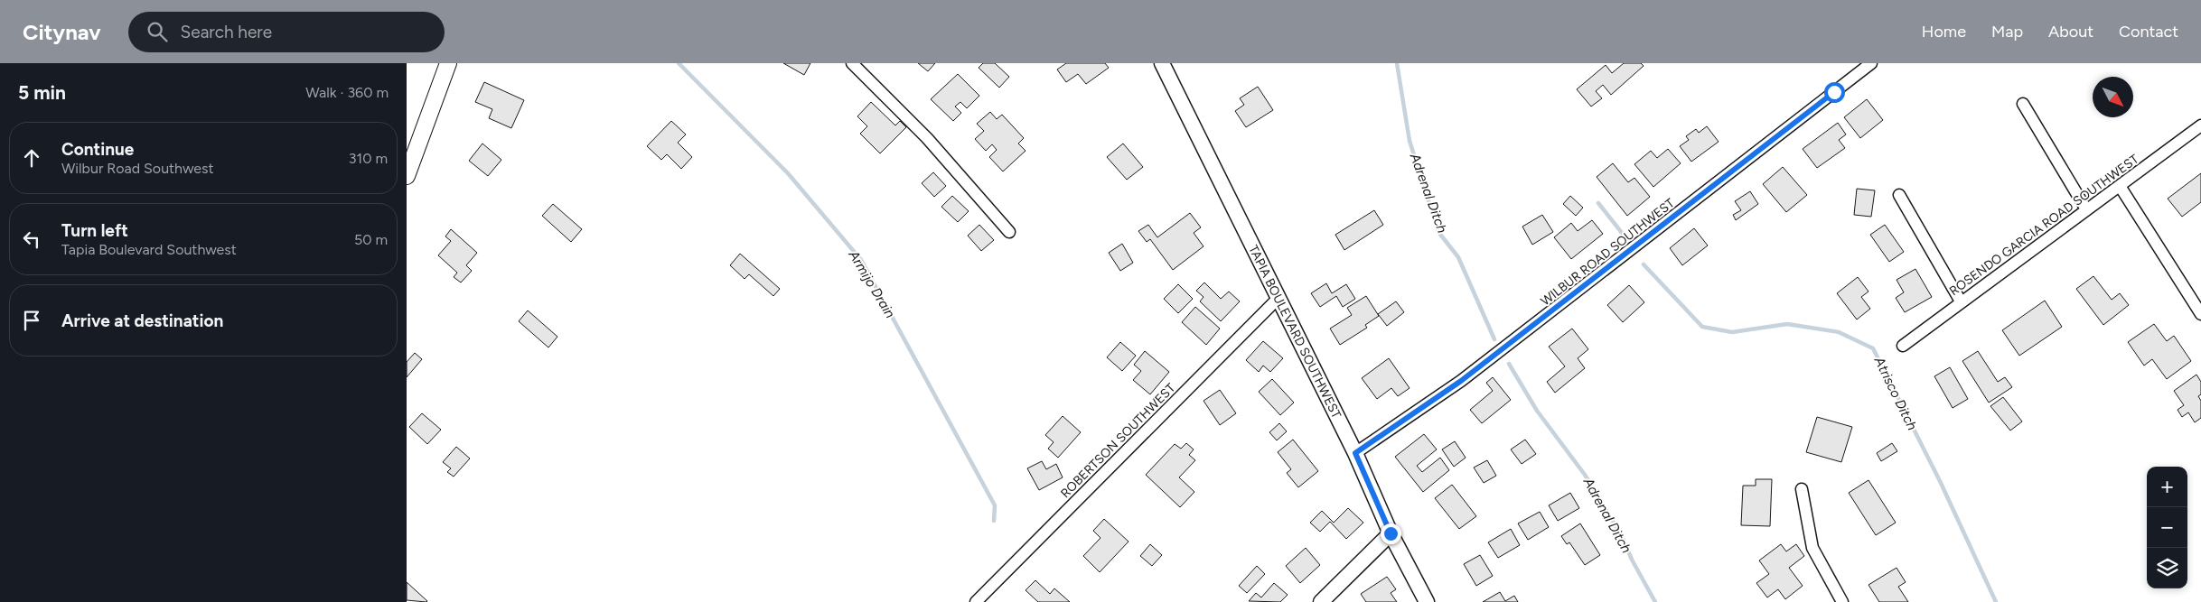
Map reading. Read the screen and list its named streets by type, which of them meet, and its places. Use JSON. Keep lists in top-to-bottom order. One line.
{"streets":{"street":["ROSENDO GARCIA ROAD SOUTHWEST","WILBUR ROAD SOUTHWEST","TAPIA BOULEVARD SOUTHWEST","ROBERTSON SOUTHWEST"]},"crossings":[["WILBUR ROAD SOUTHWEST","TAPIA BOULEVARD SOUTHWEST"],["TAPIA BOULEVARD SOUTHWEST","ROBERTSON SOUTHWEST"]],"water":["Adrenal Ditch","Armijo Drain","Atrisco Ditch"],"north":"bottom right","page":{"header":"Citynav","search":"Search here","nav":["Home","Map","About","Contact"],"heading":["5 min","Walk · 360 m"],"list":[["Continue","Wilbur Road Southwest","310 m"],["Turn left","Tapia Boulevard Southwest","50 m"],"Arrive at destination"],"map_buttons":["+","−"]}}
